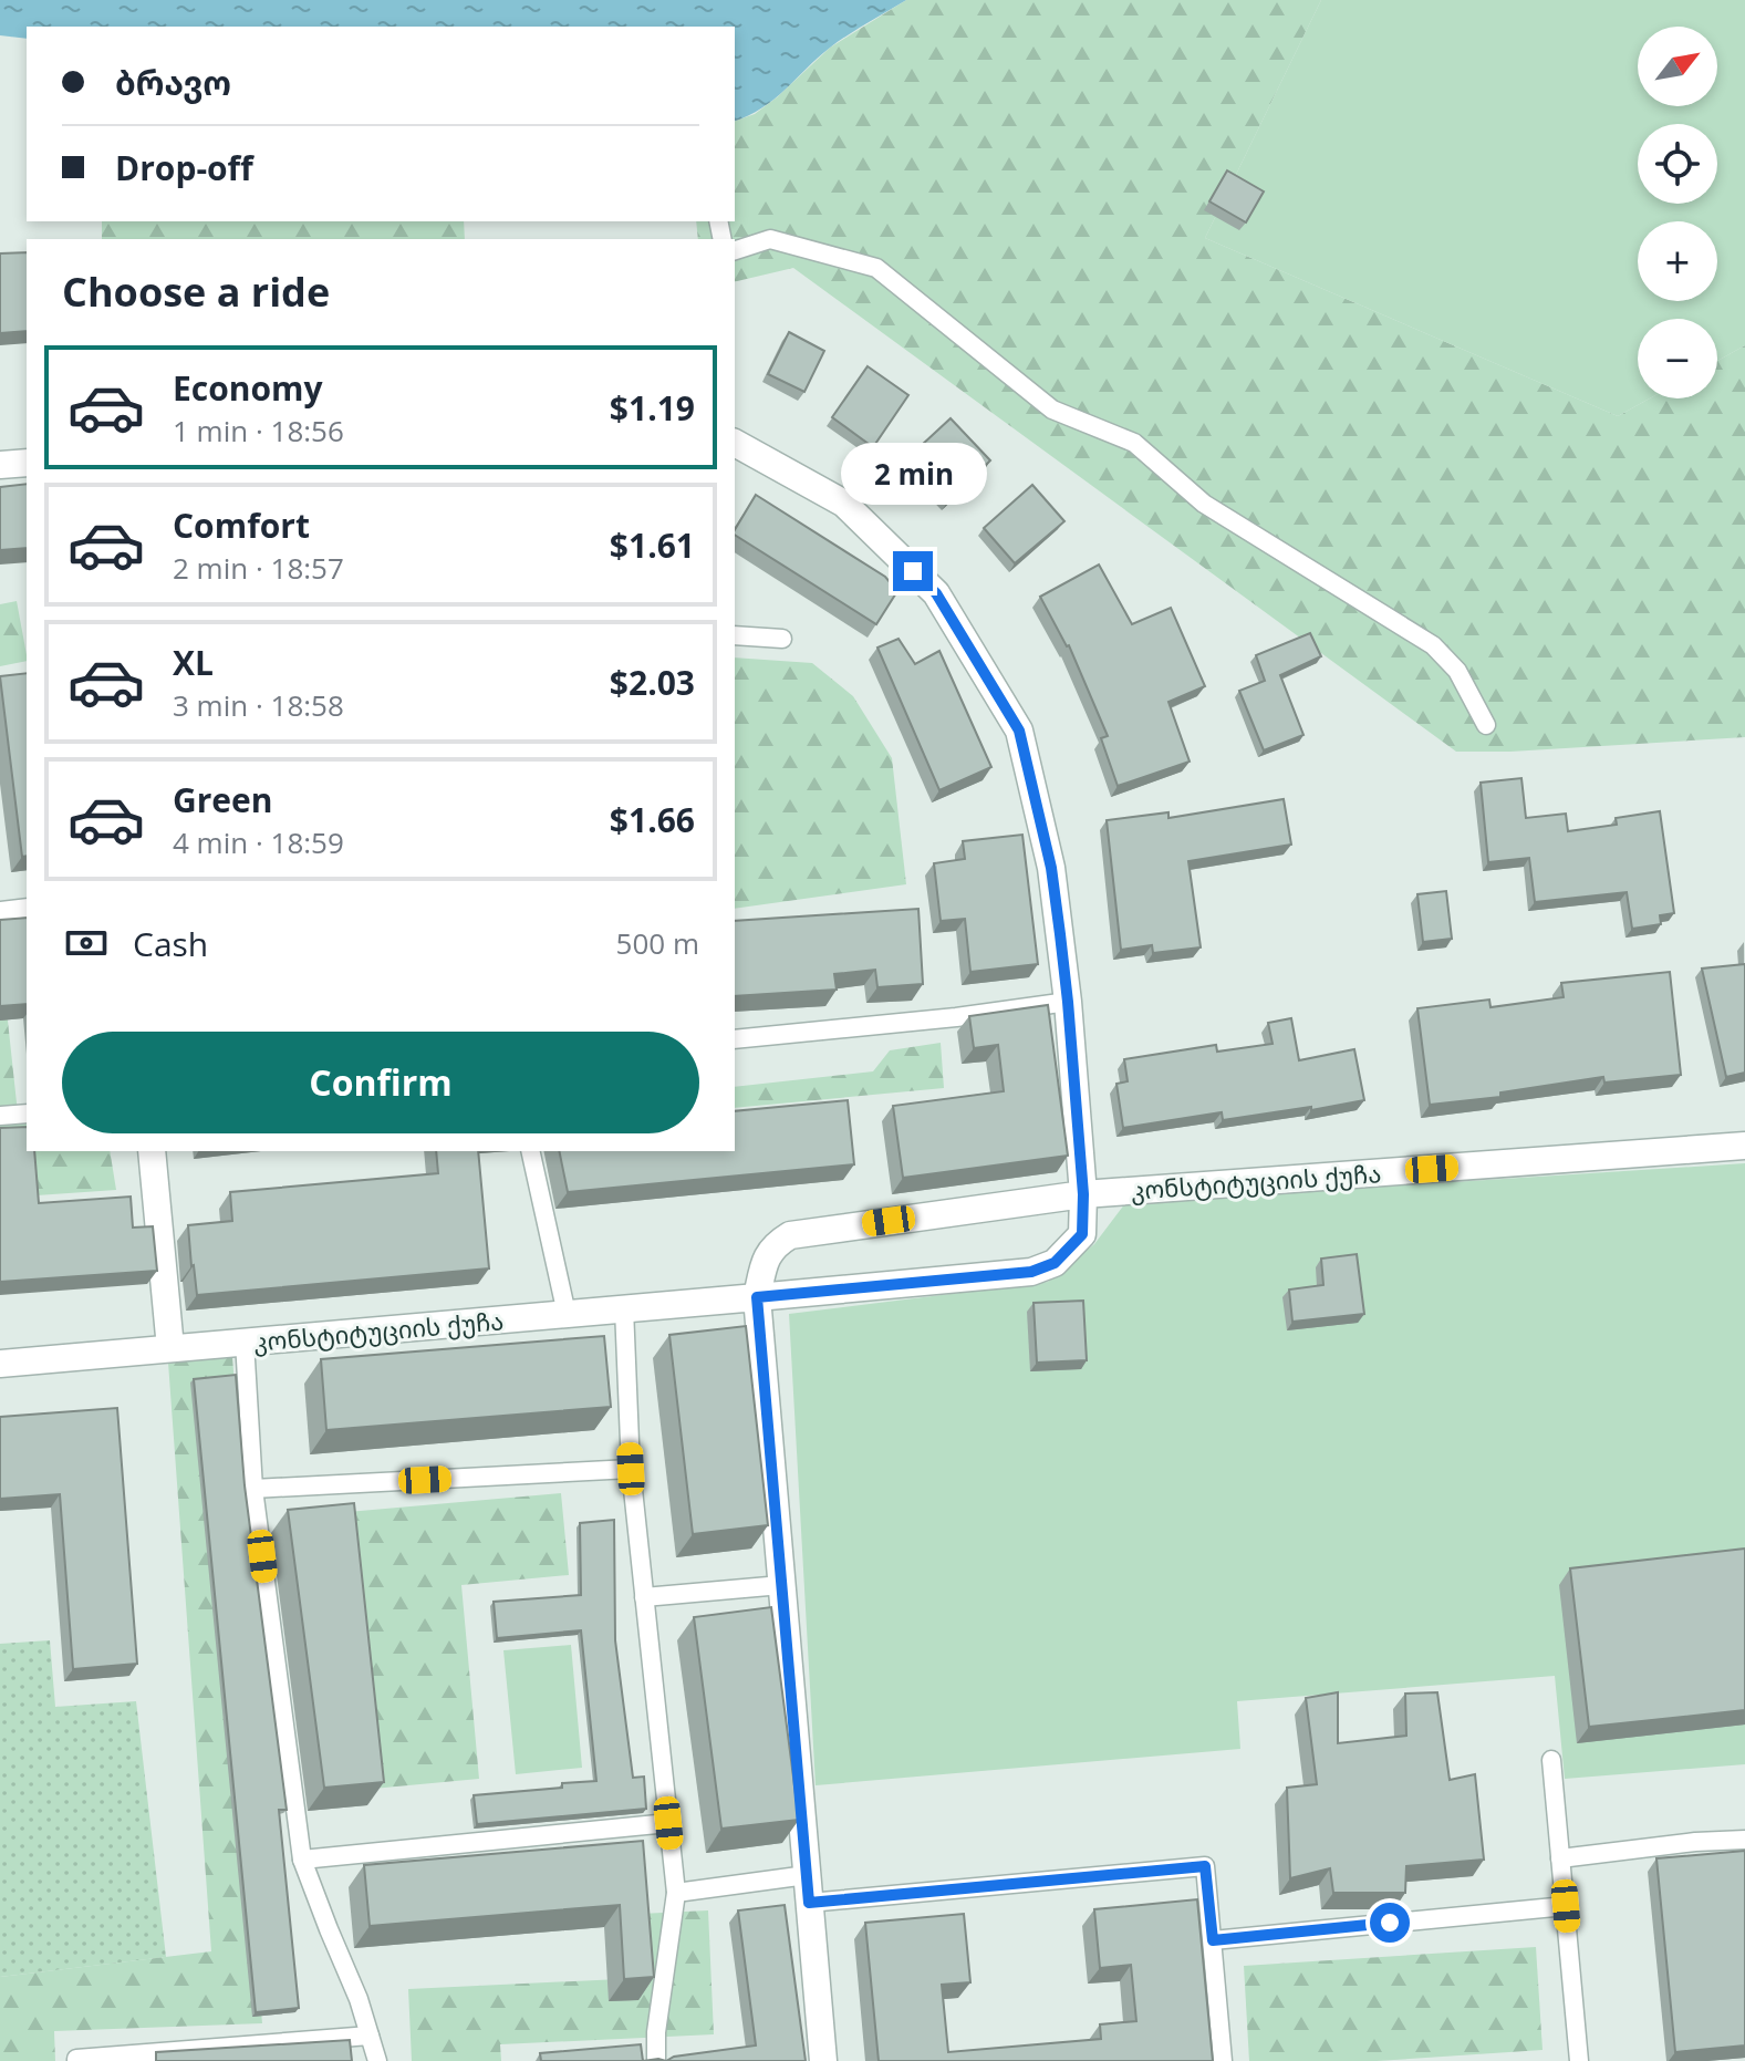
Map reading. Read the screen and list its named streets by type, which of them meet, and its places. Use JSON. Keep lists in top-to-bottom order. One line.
{"streets":{"street":["კონსტიტუციის ქუჩა"]},"north":"top right","page":{"map_buttons":["+","−"],"banner":["ბრავო","Drop-off"],"heading":"Choose a ride","list":[{"name":"Economy","note":"1 min · 18:56","value":"$1.19"},{"name":"Comfort","note":"2 min · 18:57","value":"$1.61"},{"name":"XL","note":"3 min · 18:58","value":"$2.03"},{"name":"Green","note":"4 min · 18:59","value":"$1.66"}],"bubble":"2 min","pay":["Cash","500 m"],"buttons":"Confirm"}}
